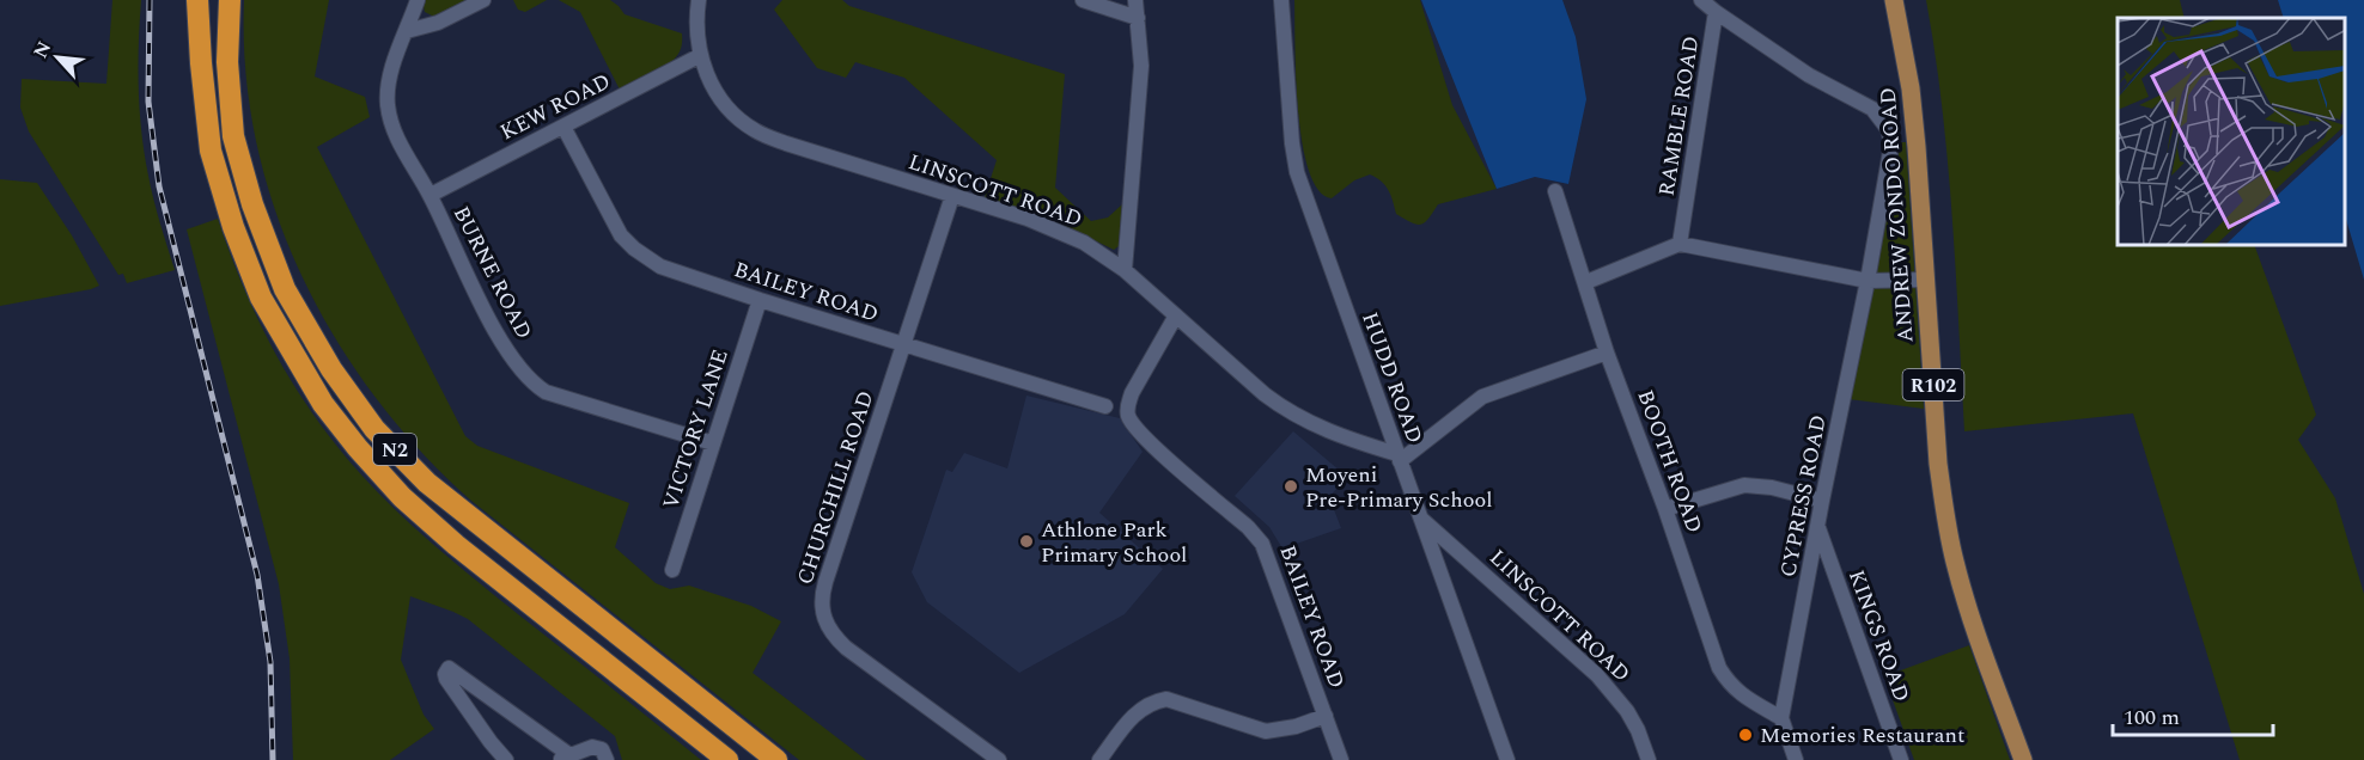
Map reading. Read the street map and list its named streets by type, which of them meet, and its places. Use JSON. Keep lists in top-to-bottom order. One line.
{"streets":{"highway":["N2"],"main road":["ANDREW ZONDO ROAD","R102"],"street":["KEW ROAD","RAMBLE ROAD","LINSCOTT ROAD","BURNE ROAD","BAILEY ROAD","HUDD ROAD","VICTORY LANE","BOOTH ROAD","CHURCHILL ROAD","CYPRESS ROAD","KINGS ROAD"]},"crossings":[["KEW ROAD","LINSCOTT ROAD"],["KEW ROAD","BURNE ROAD"],["KEW ROAD","BAILEY ROAD"],["RAMBLE ROAD","CYPRESS ROAD"],["LINSCOTT ROAD","BAILEY ROAD"],["LINSCOTT ROAD","HUDD ROAD"],["LINSCOTT ROAD","CHURCHILL ROAD"],["BURNE ROAD","VICTORY LANE"],["BAILEY ROAD","VICTORY LANE"],["BAILEY ROAD","CHURCHILL ROAD"],["BOOTH ROAD","CYPRESS ROAD"],["CYPRESS ROAD","KINGS ROAD"]],"places":["Moyeni Pre-Primary School","Athlone Park Primary School","Memories Restaurant"],"scale_bar":"100 m","north":"top left"}
